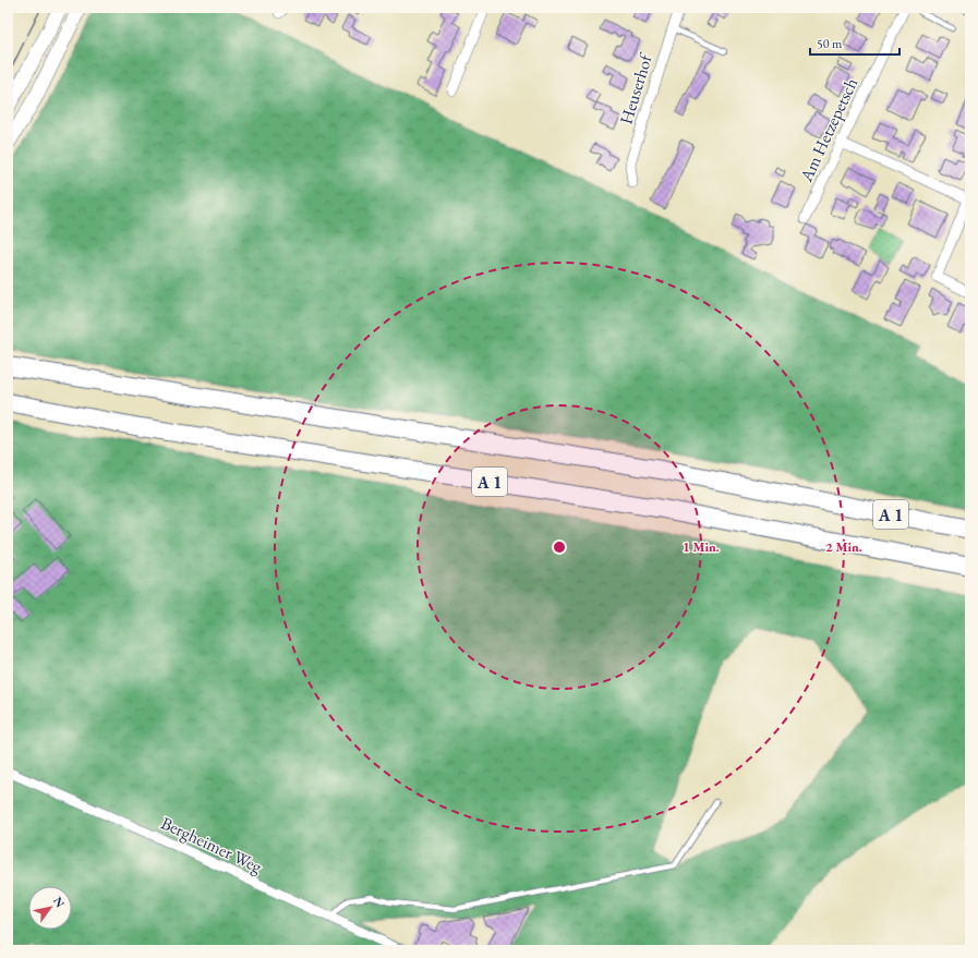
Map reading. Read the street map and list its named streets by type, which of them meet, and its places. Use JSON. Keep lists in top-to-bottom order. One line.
{"streets":{"highway":["A 1"],"street":["Heuserhof","Am Hetzepetsch","Bergheimer Weg"]},"scale_bar":"50 m","north":"top right","rings":["1 Min.","2 Min."]}
